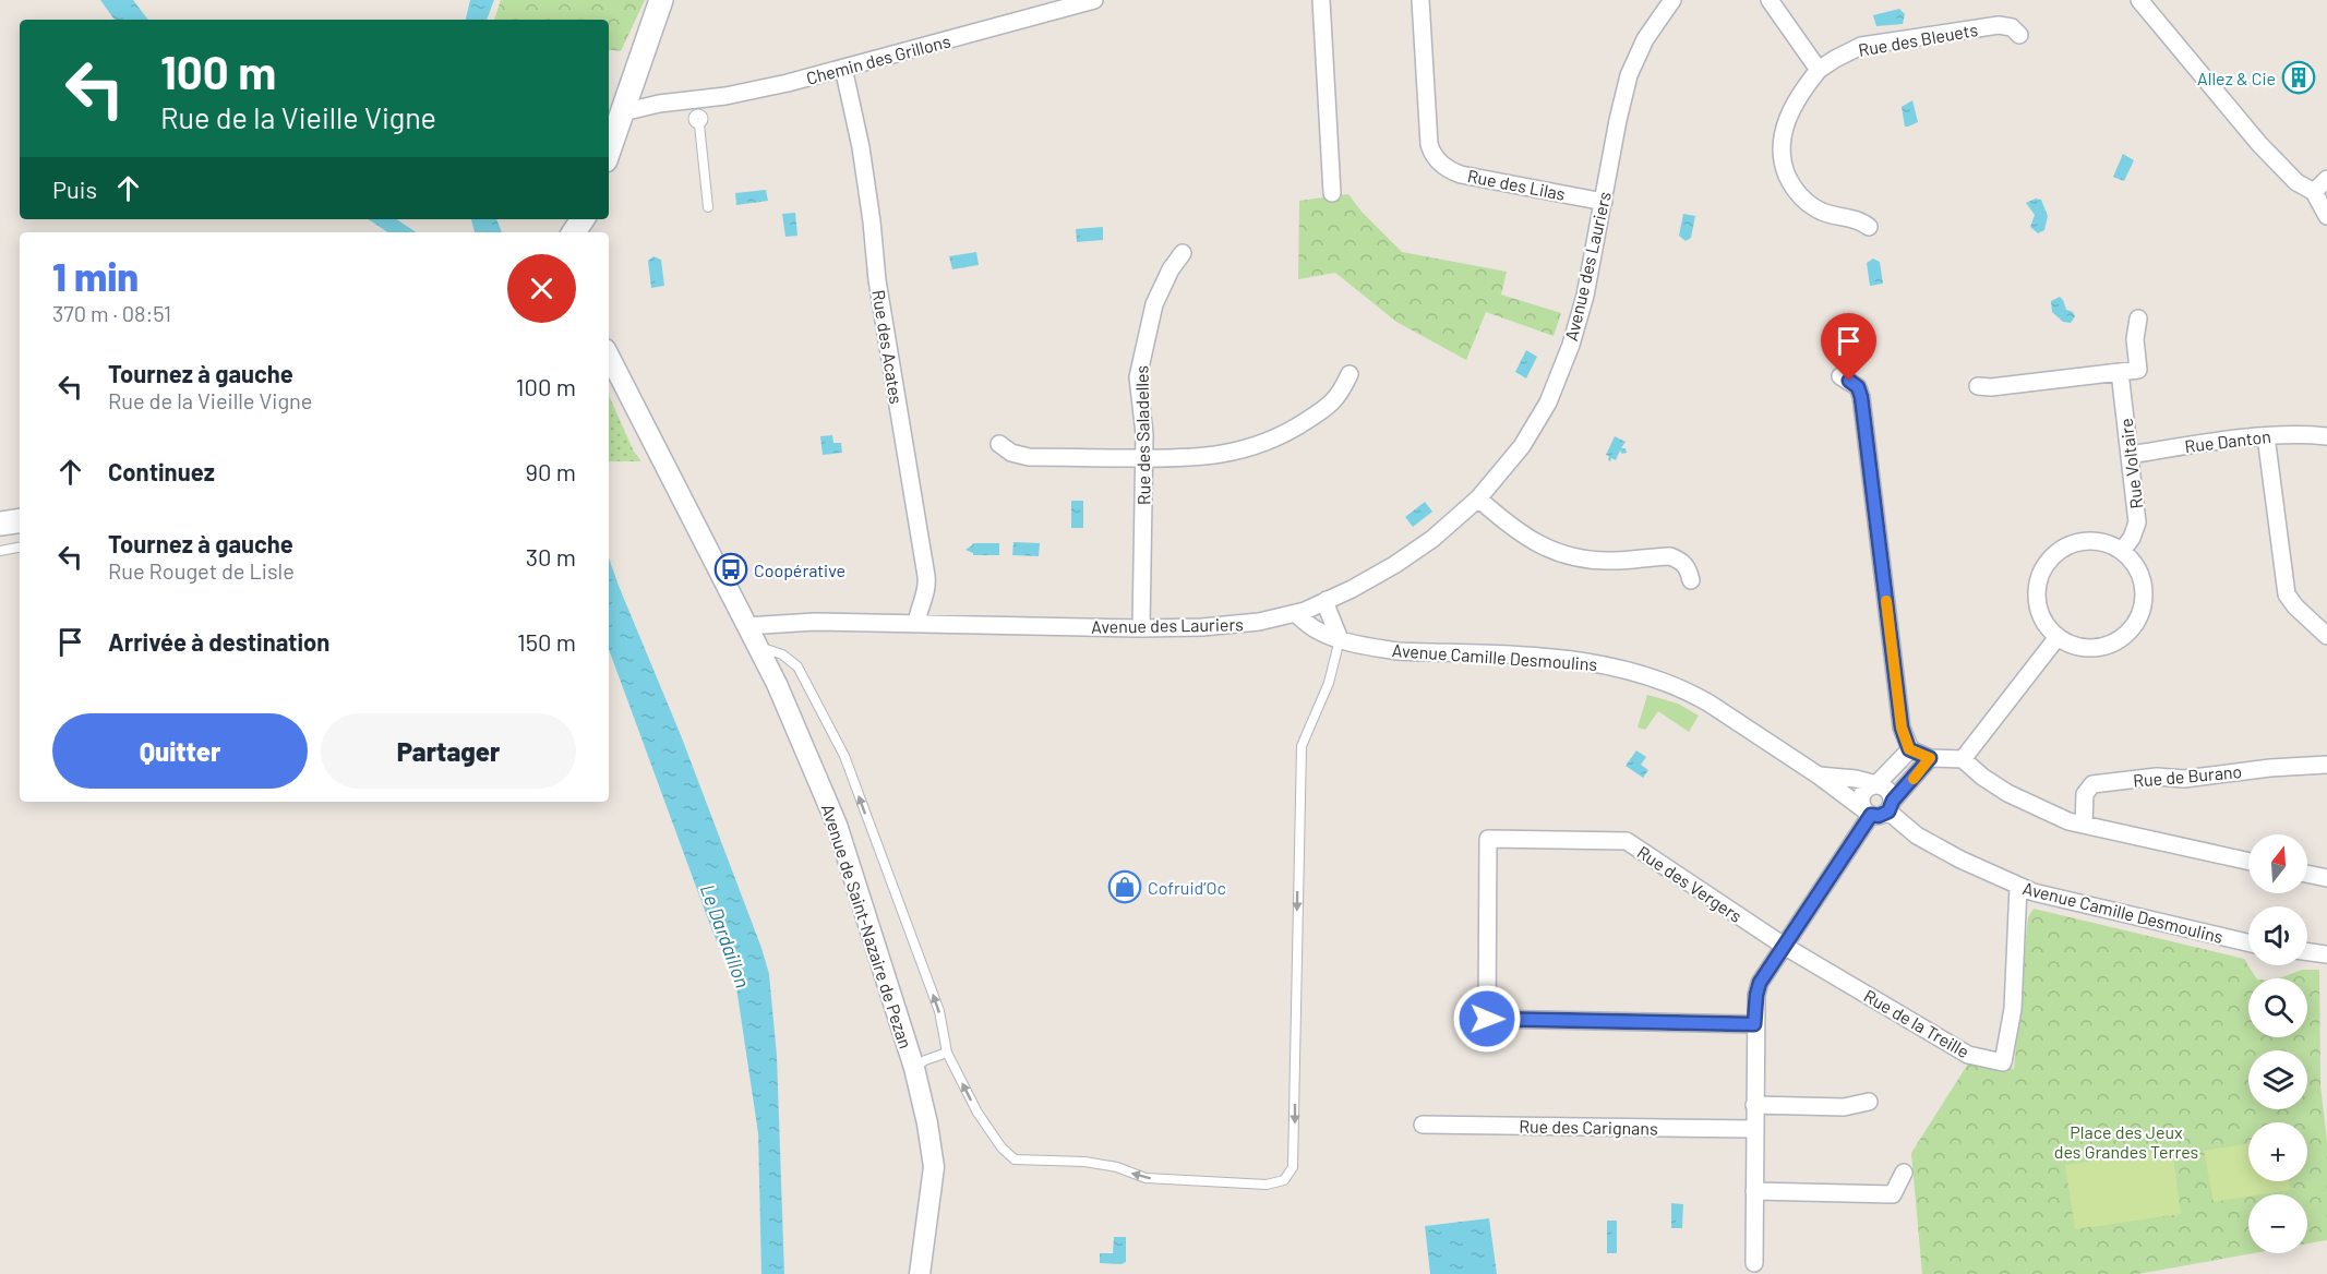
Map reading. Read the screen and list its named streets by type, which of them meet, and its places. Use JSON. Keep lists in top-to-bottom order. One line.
{"streets":{"street":["Rue des Bleuets","Chemin des Grillons","Rue des Lilas","Avenue des Lauriers","Rue des Acates","Rue des Saladelles","Rue Danton","Rue Voltaire","Avenue Camille Desmoulins","Rue de Burano","Rue des Vergers","Avenue de Saint-Nazaire de Pezan","Rue de la Treille","Rue des Carignans"]},"crossings":[["Chemin des Grillons","Rue des Acates"],["Rue des Lilas","Avenue des Lauriers"],["Avenue des Lauriers","Rue des Acates"],["Avenue des Lauriers","Rue des Saladelles"],["Avenue des Lauriers","Avenue Camille Desmoulins"],["Avenue des Lauriers","Avenue de Saint-Nazaire de Pezan"],["Rue Danton","Rue Voltaire"],["Avenue Camille Desmoulins","Rue de la Treille"],["Rue des Vergers","Rue de la Treille"]],"water":["Le Dardaillon"],"parks":["Place des Jeux des Grandes Terres"],"places":{"building":["Allez & Cie"],"bus stop":["Coopérative"],"shop":["Cofruid’Oc"]},"north":"top","page":{"turn":["100 m","Rue de la Vieille Vigne"],"then":"Puis","heading":["1 min","370 m · 08:51"],"list":[{"name":"Tournez à gauche","note":"Rue de la Vieille Vigne","value":"100 m"},{"name":"Continuez","value":"90 m"},{"name":"Tournez à gauche","note":"Rue Rouget de Lisle","value":"30 m"},{"name":"Arrivée à destination","value":"150 m"}],"buttons":["Quitter","Partager"],"map_buttons":["+","−"]}}
